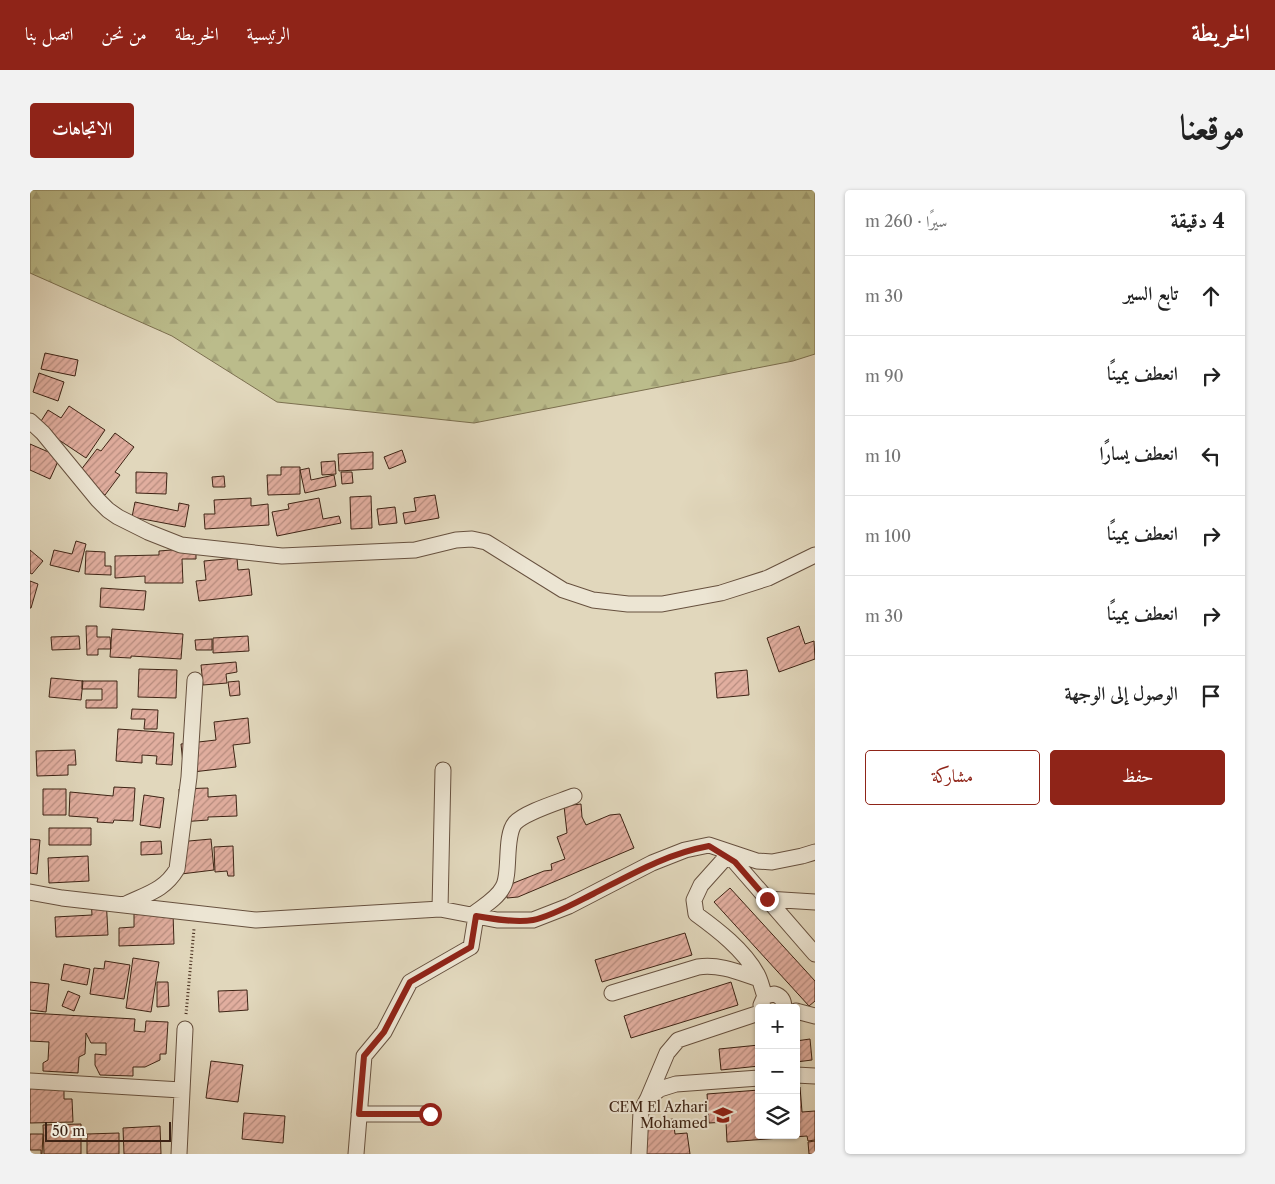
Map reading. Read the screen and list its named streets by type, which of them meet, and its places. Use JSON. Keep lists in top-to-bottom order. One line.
{"places":{"school or university":["CEM El Azhari Mohamed"]},"scale_bar":"50 m","page":{"header":"الخريطة","nav":["الرئيسية","الخريطة","من نحن","اتصل بنا"],"title":"موقعنا","buttons":["الاتجاهات",["حفظ","مشاركة"]],"heading":["4 دقيقة","سيرًا · 260 m"],"list":[["تابع السير","30 m"],["انعطف يمينًا","90 m"],["انعطف يسارًا","10 m"],["انعطف يمينًا","100 m"],["انعطف يمينًا","30 m"],"الوصول إلى الوجهة"],"map_buttons":["+","−"],"scale":"50 m"}}
